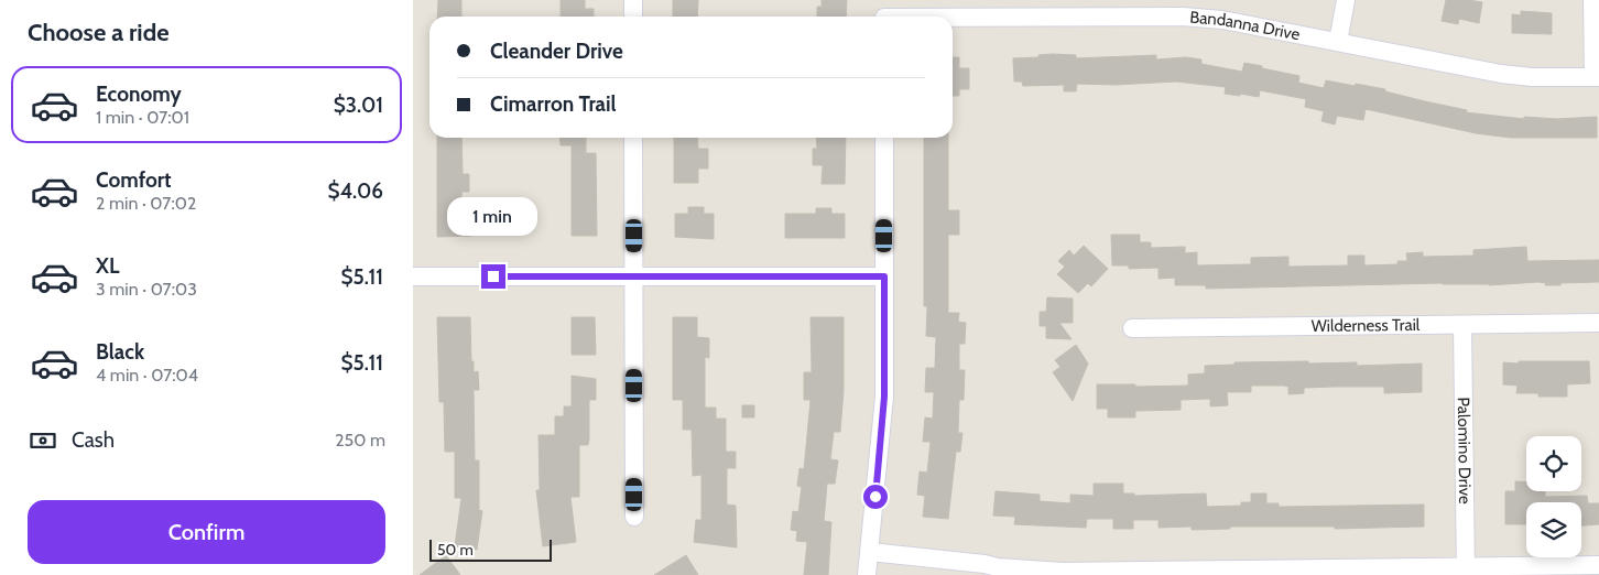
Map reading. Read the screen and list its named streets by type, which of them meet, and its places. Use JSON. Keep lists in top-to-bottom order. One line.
{"streets":{"street":["Bandanna Drive","Wilderness Trail","Palomino Drive"]},"crossings":[["Wilderness Trail","Palomino Drive"]],"scale_bar":"50 m","page":{"heading":"Choose a ride","banner":["Cleander Drive","Cimarron Trail"],"list":[{"name":"Economy","note":"1 min · 07:01","value":"$3.01"},{"name":"Comfort","note":"2 min · 07:02","value":"$4.06"},{"name":"XL","note":"3 min · 07:03","value":"$5.11"},{"name":"Black","note":"4 min · 07:04","value":"$5.11"}],"bubble":"1 min","pay":["Cash","250 m"],"buttons":"Confirm","scale":"50 m"}}
